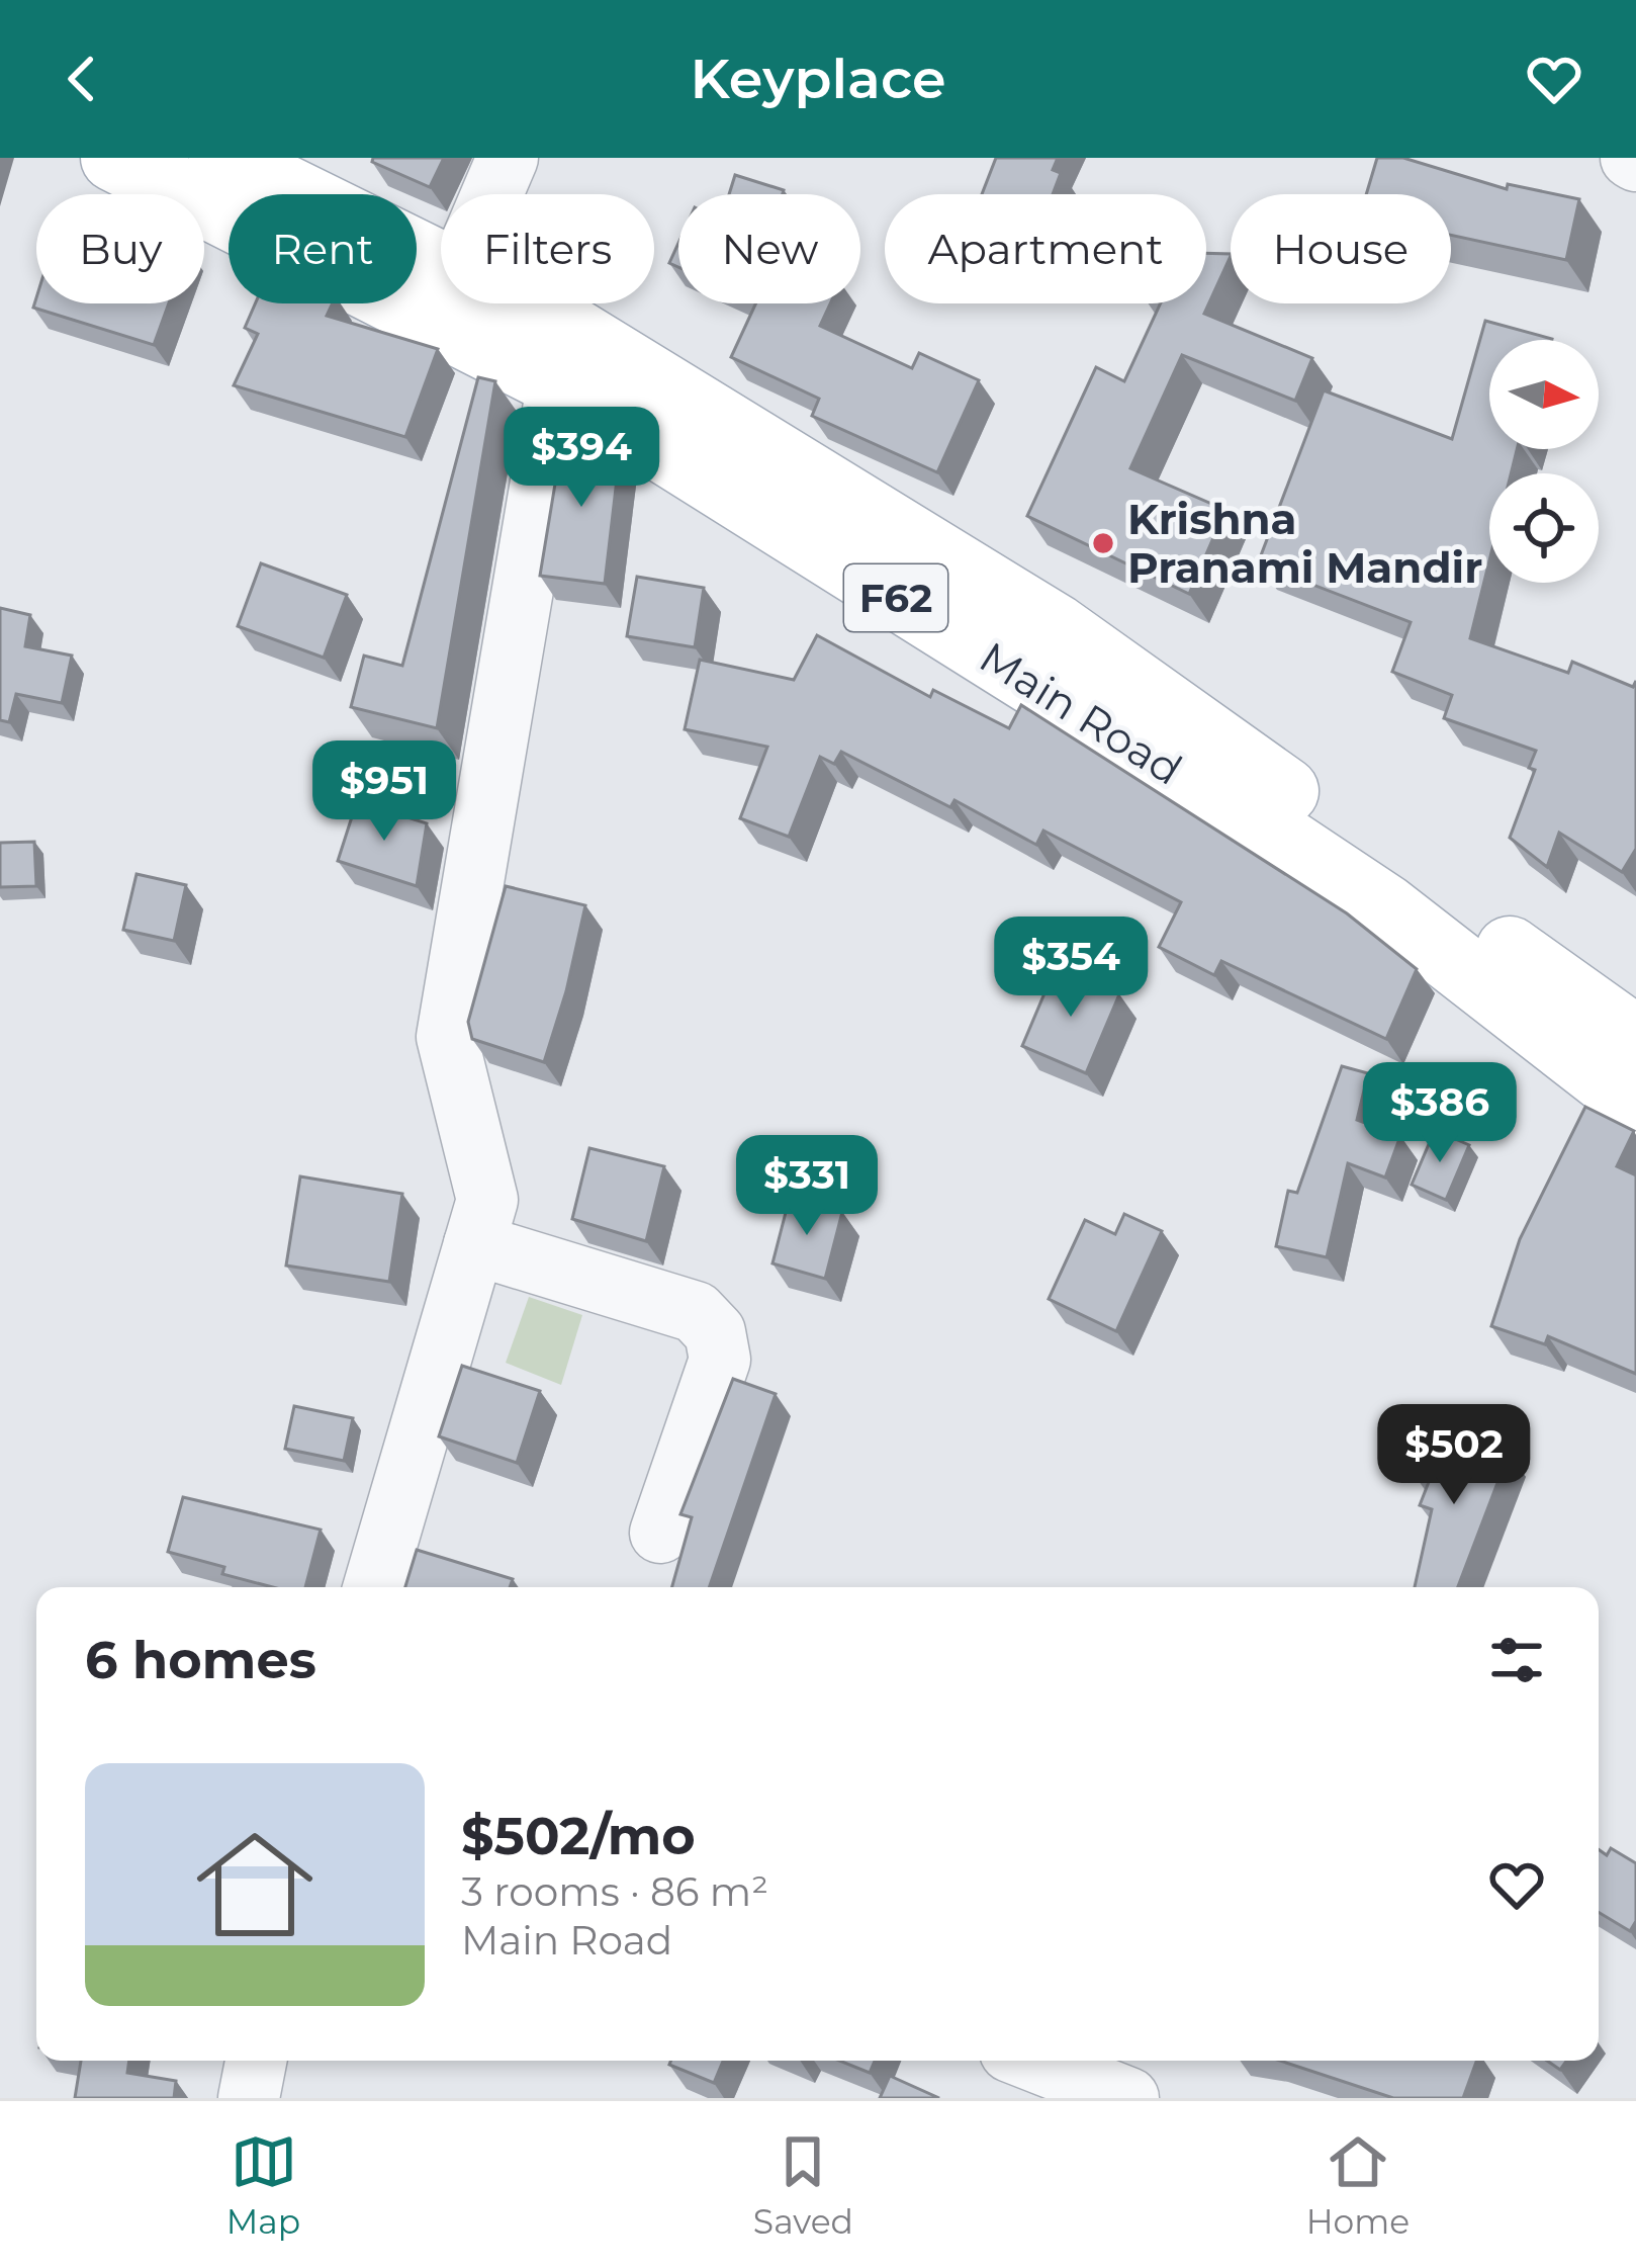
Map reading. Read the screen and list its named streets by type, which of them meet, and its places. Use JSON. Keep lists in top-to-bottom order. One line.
{"streets":{"main road":["F62","Main Road"]},"places":["Krishna Pranami Mandir"],"north":"right","page":{"header":"Keyplace","chip":["Buy","Rent","Filters","New","Apartment","House"],"price":["$394","$951","$354","$386","$331","$502"],"heading":"6 homes","list":[{"name":"$502/mo","note":"3 rooms · 86 m² · Main Road"}],"tabs":["Map","Saved","Home"]}}
